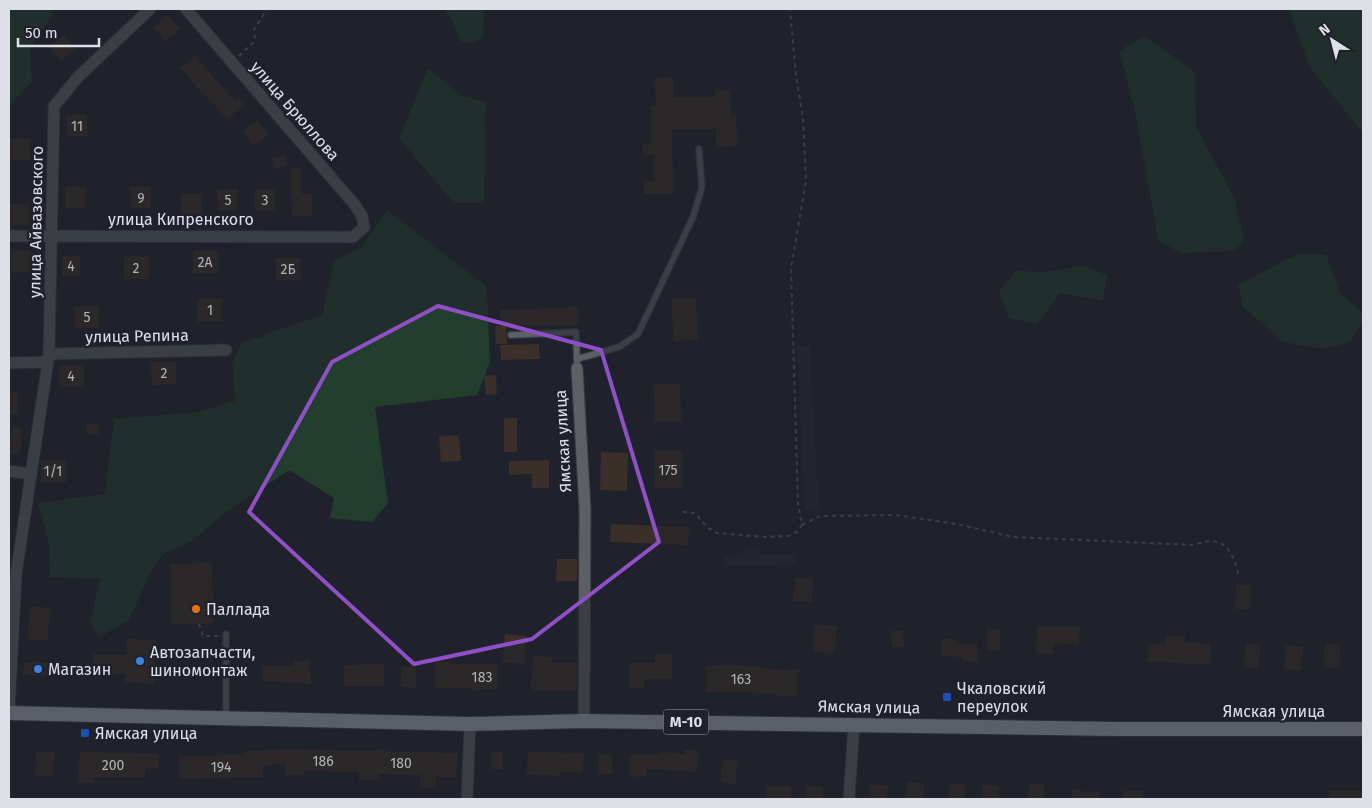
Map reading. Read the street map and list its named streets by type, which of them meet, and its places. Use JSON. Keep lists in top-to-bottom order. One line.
{"streets":{"highway":["Ямская улица","М-10"],"street":["улица Брюллова","улица Кипренского","улица Айвазовского","улица Репина"]},"crossings":[["улица Брюллова","улица Кипренского"],["улица Кипренского","улица Айвазовского"],["улица Айвазовского","улица Репина"],["улица Айвазовского","Ямская улица"]],"places":{"other":["Паллада","Автозапчасти, шиномонтаж","Магазин"],"transit":["Чкаловский переулок","Ямская улица"]},"house_numbers":["11","9","5","3","2А","4","2","2Б","1","5","2","4","175","1/1","183","163","186","180","200","194"],"scale_bar":"50 m","north":"top left"}
